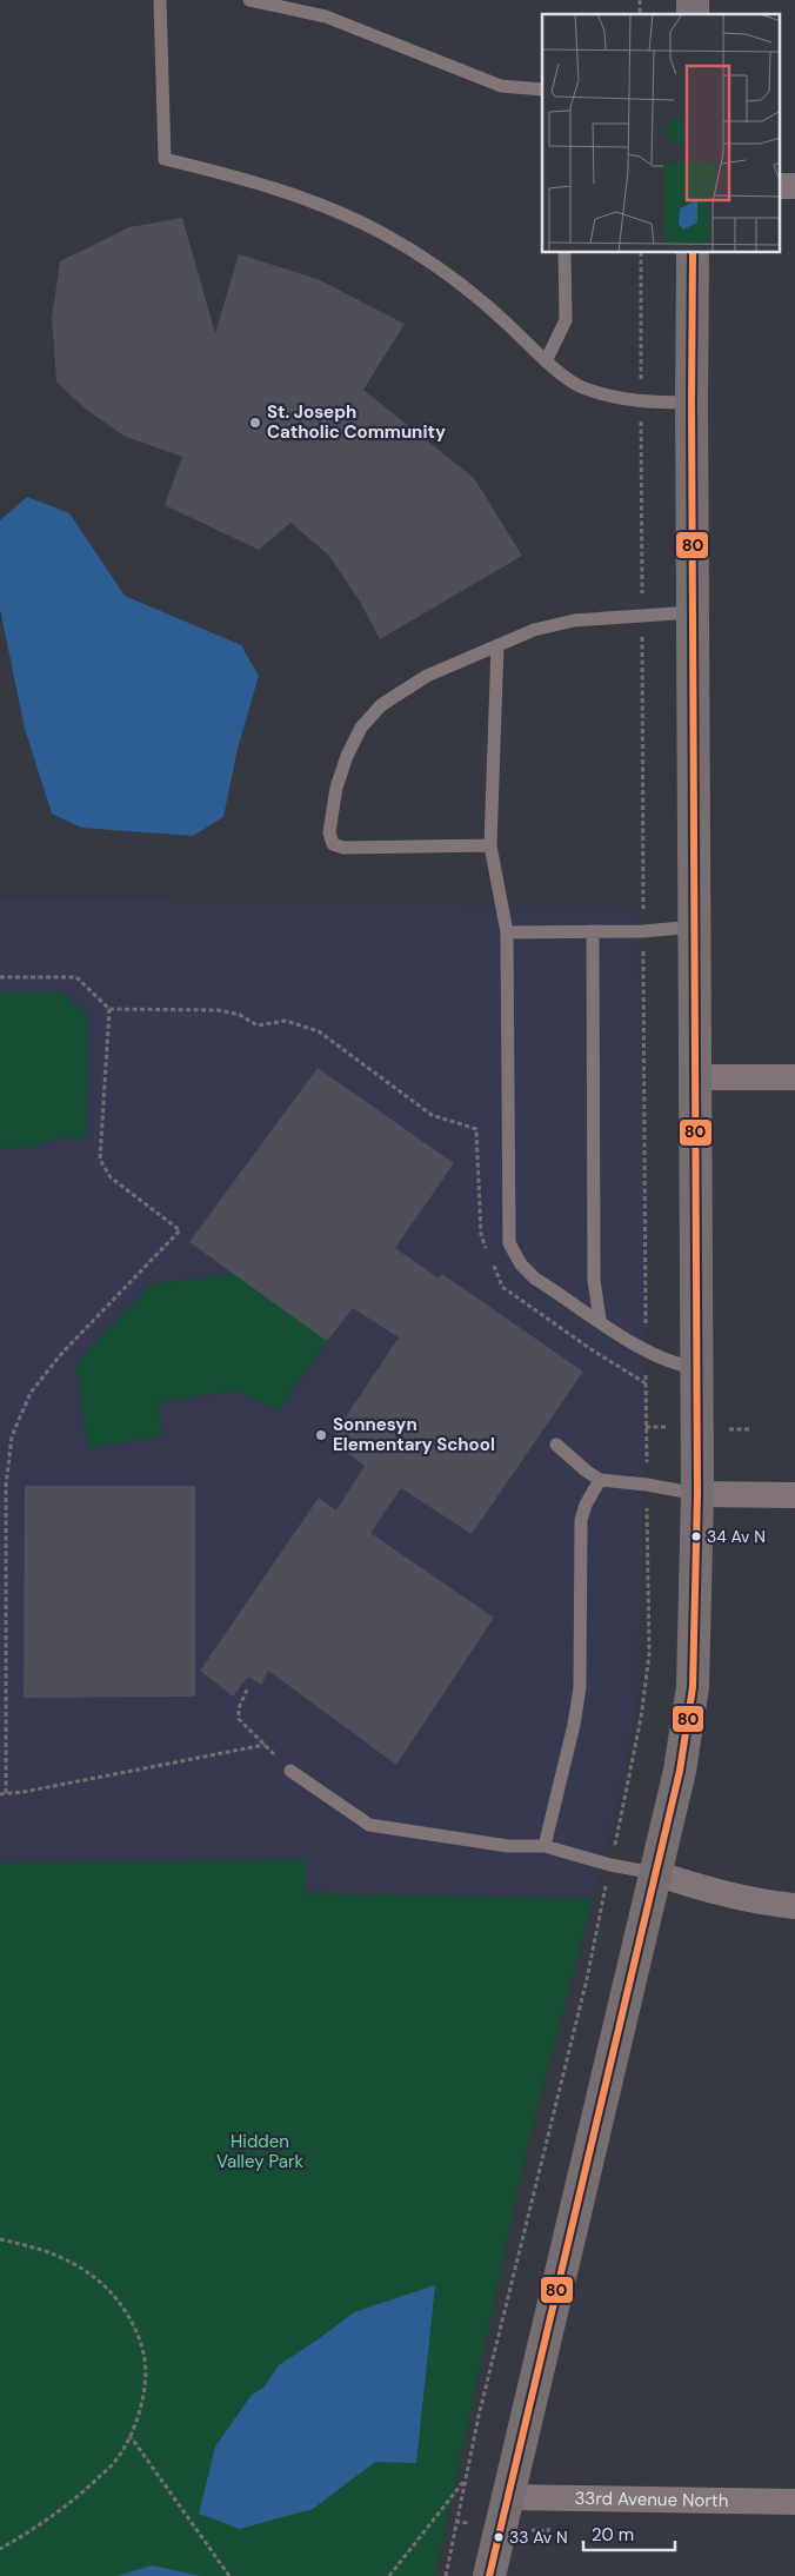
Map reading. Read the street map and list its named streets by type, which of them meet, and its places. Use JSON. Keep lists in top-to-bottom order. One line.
{"streets":{"street":["33rd Avenue North"]},"parks":["Hidden Valley Park"],"places":["St. Joseph Catholic Community","Sonnesyn Elementary School","34 Av N","33 Av N"],"lines":["transit line 80"],"scale_bar":"20 m"}
